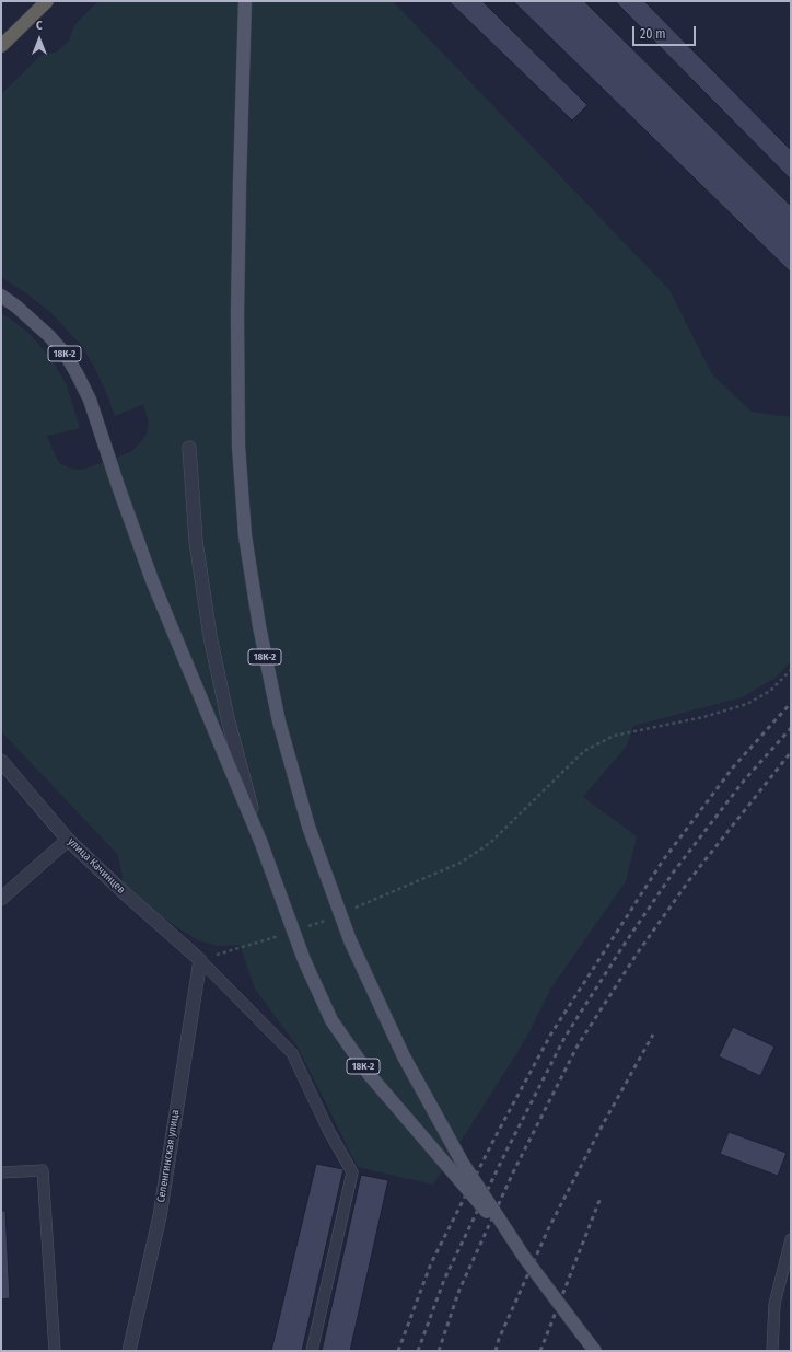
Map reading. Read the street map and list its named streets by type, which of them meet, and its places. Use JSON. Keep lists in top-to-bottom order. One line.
{"streets":{"main road":["18К-2"],"street":["улица Качинцев","Селенгинская улица"]},"crossings":[["улица Качинцев","Селенгинская улица"]],"scale_bar":"20 m","north":"top"}
